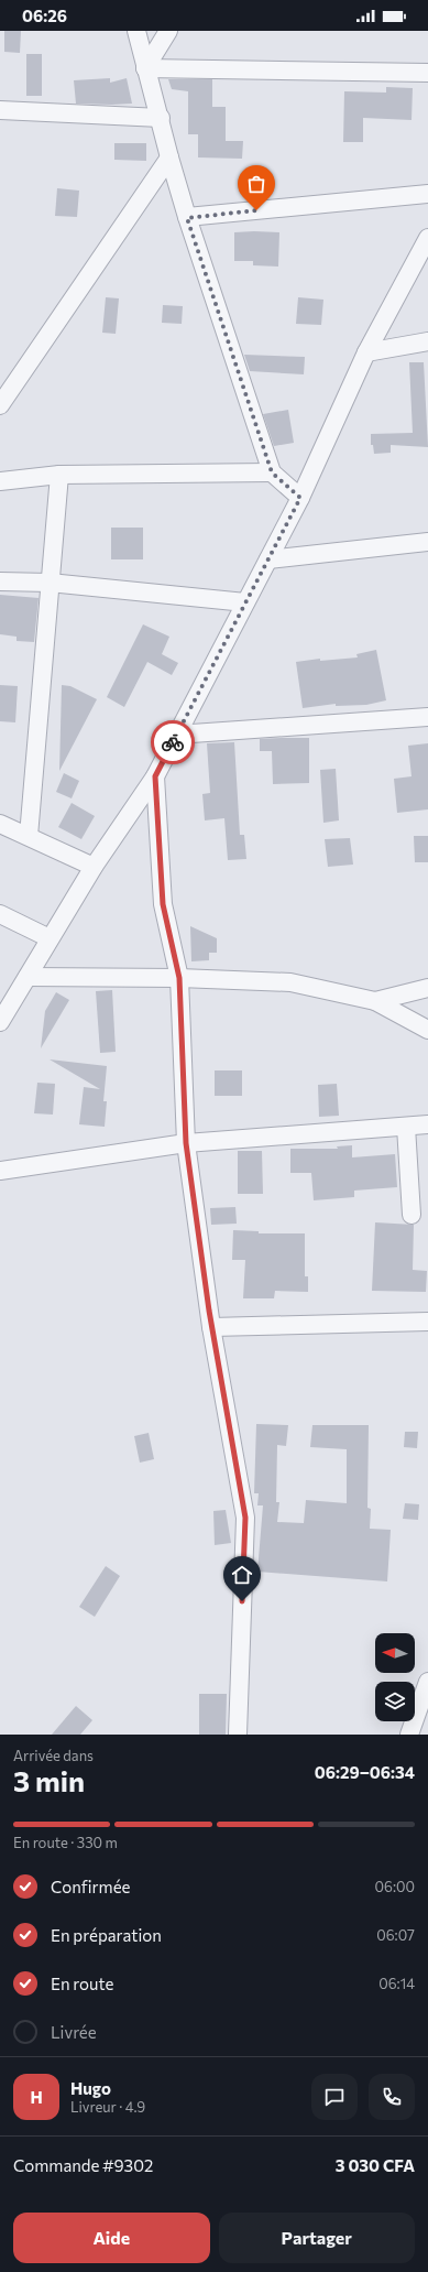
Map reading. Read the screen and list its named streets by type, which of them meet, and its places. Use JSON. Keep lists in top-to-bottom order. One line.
{"north":"left","page":{"status":"06:26","heading":["3 min","Arrivée dans","06:29–06:34"],"panel":["Hugo","Livreur · 4.9","Commande #9302","3 030 CFA"],"bar":"En route · 330 m","list":[["Confirmée","06:00"],["En préparation","06:07"],["En route","06:14"],"Livrée"],"round":"H","buttons":["Aide","Partager"]}}
